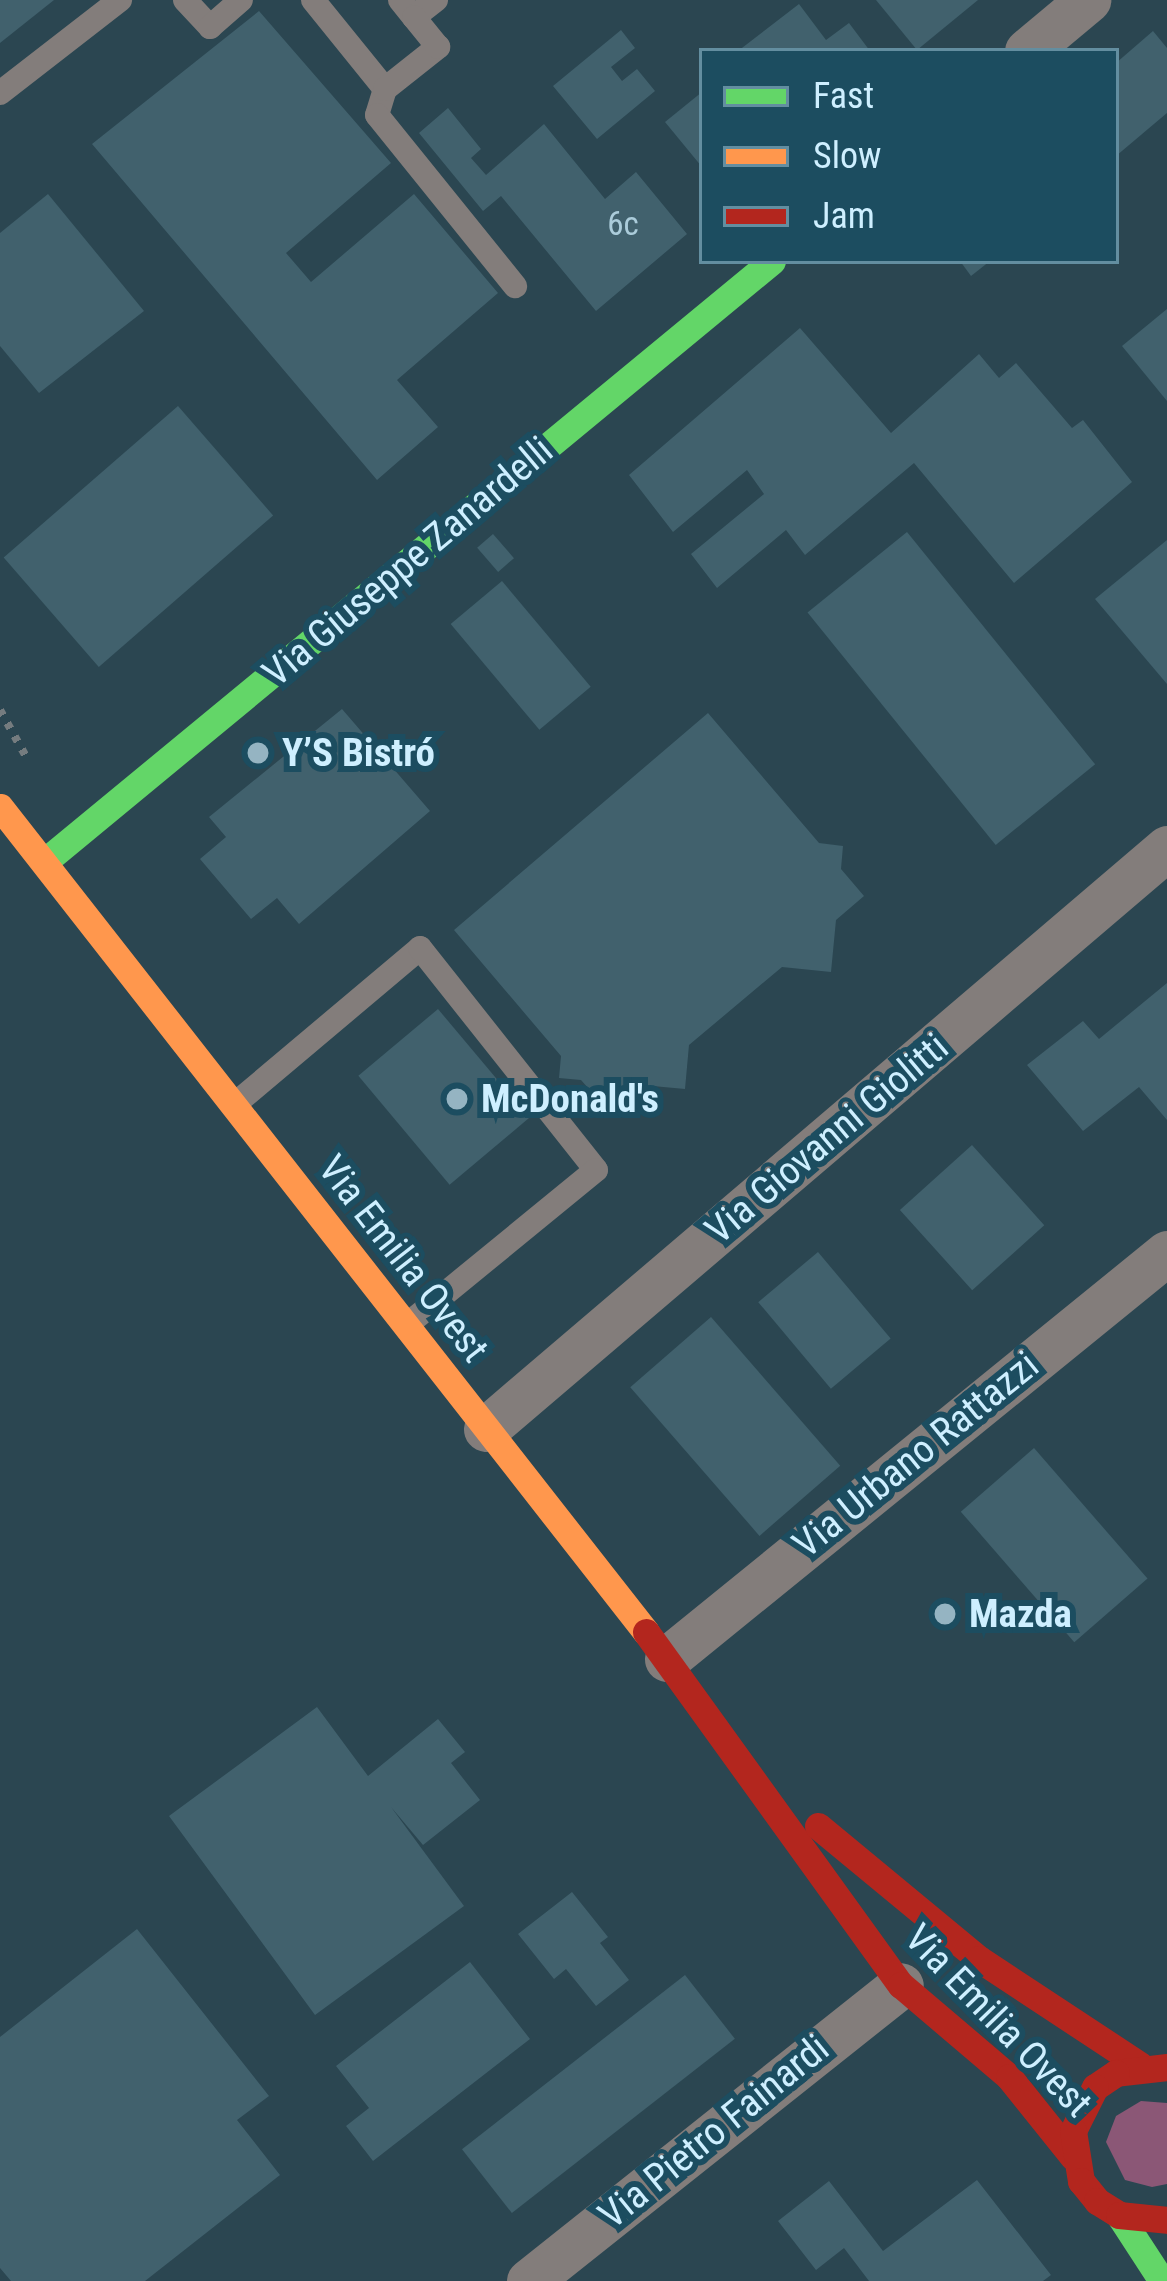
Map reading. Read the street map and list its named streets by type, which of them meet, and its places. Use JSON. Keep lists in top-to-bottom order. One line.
{"streets":{"main road":["Via Giuseppe Zanardelli","Via Emilia Ovest"],"street":["Via Giovanni Giolitti","Via Urbano Rattazzi","Via Pietro Fainardi"]},"crossings":[["Via Giuseppe Zanardelli","Via Emilia Ovest"],["Via Giovanni Giolitti","Via Emilia Ovest"],["Via Emilia Ovest","Via Urbano Rattazzi"],["Via Emilia Ovest","Via Pietro Fainardi"]],"places":["Y’S Bistró","McDonald's","Mazda"],"house_numbers":["6c"],"legend":["Fast","Slow","Jam"]}
